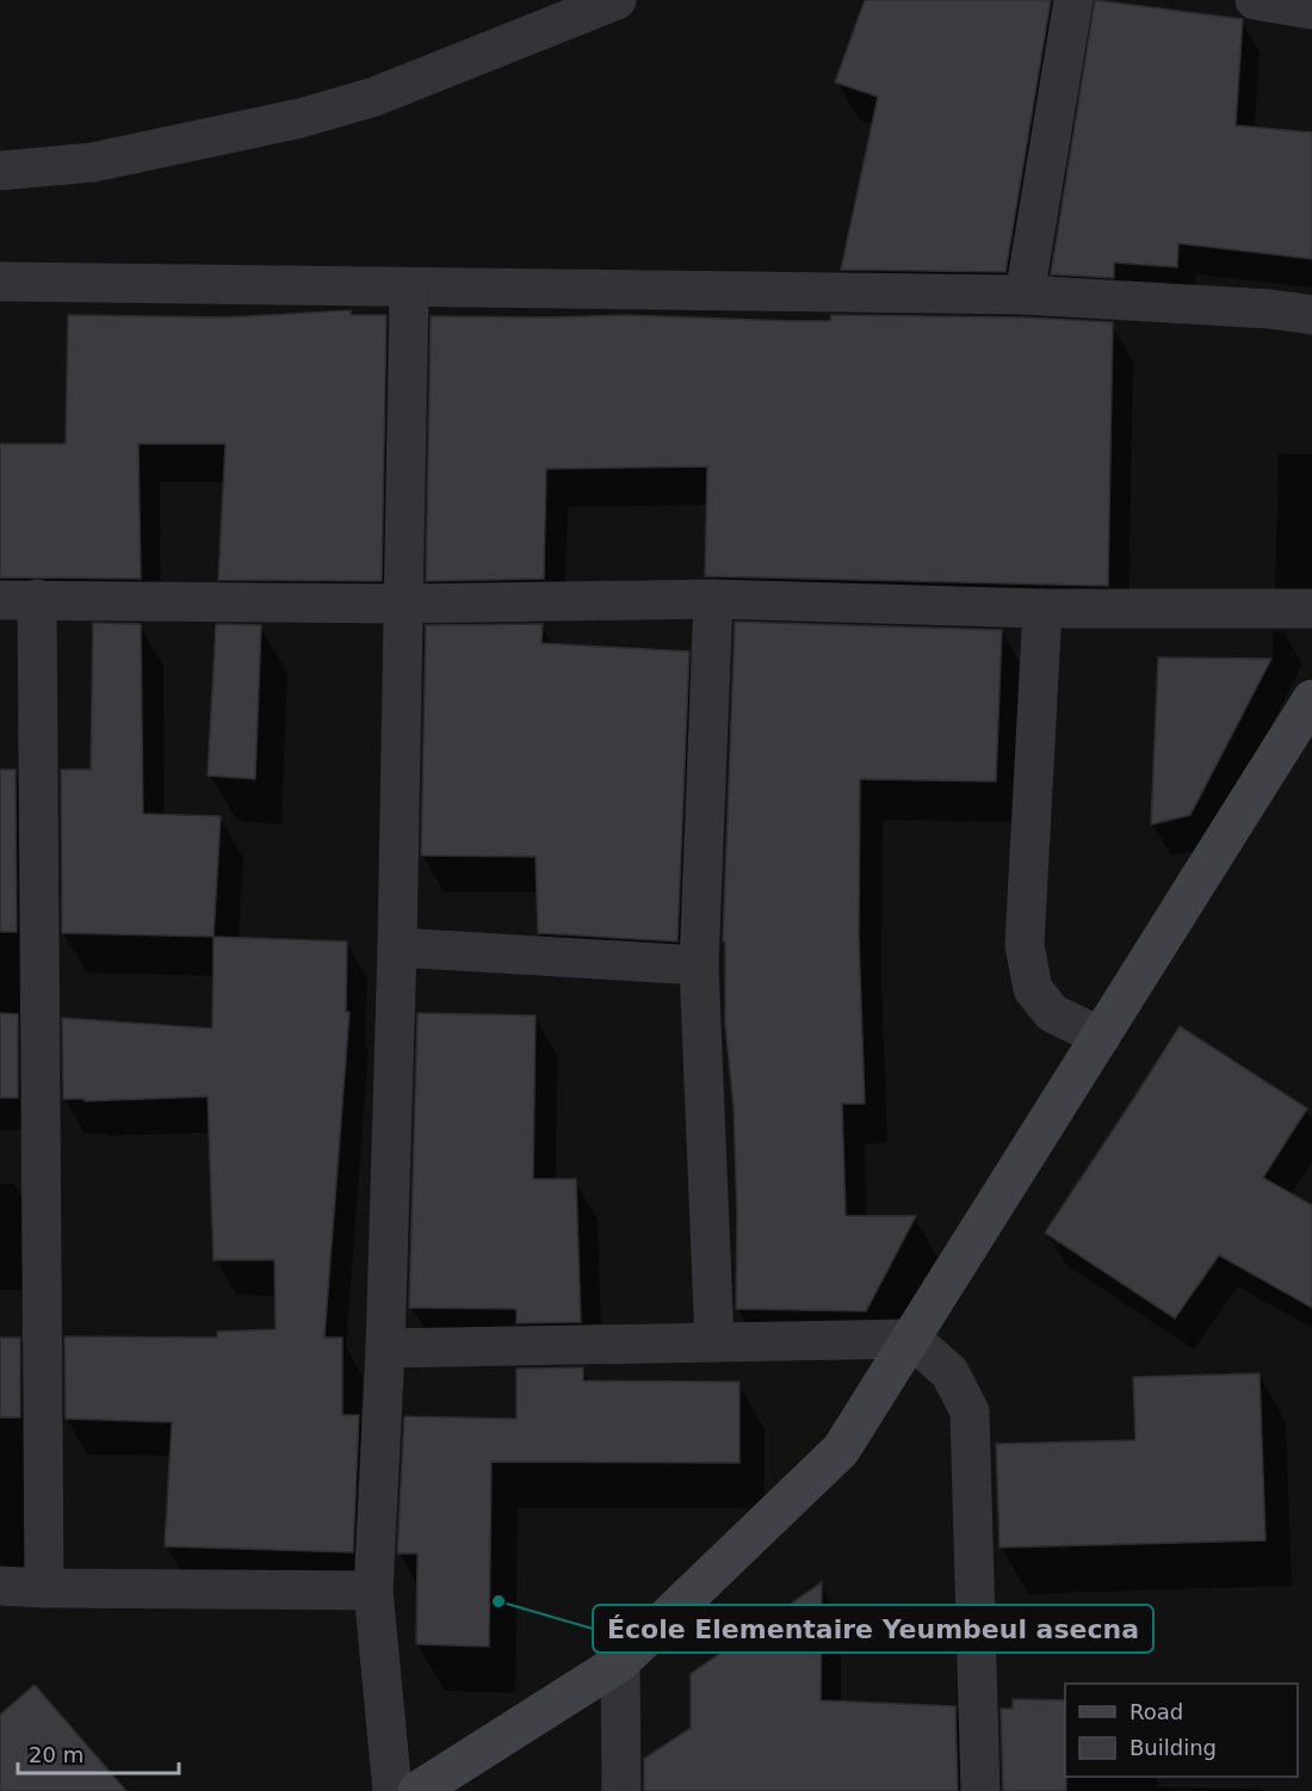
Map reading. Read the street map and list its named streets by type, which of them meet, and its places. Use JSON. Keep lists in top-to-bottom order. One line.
{"places":["École Elementaire Yeumbeul asecna"],"legend":["Road","Building"],"scale_bar":"20 m"}
